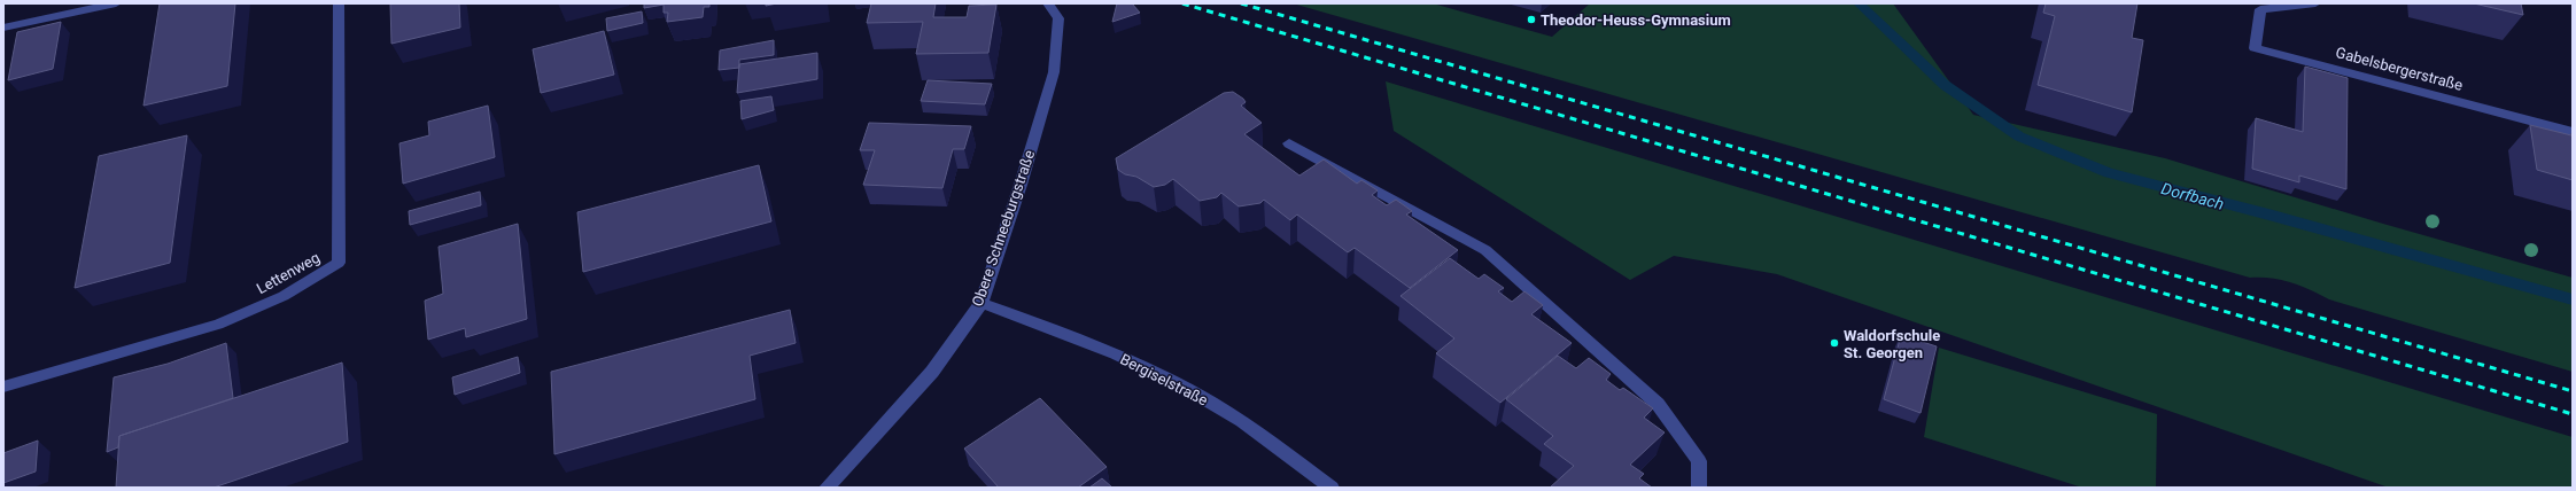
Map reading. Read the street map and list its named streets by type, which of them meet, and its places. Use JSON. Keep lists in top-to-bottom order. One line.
{"streets":{"street":["Gabelsbergerstraße","Obere Schneeburgstraße","Lettenweg","Bergiselstraße"]},"crossings":[["Obere Schneeburgstraße","Bergiselstraße"]],"water":["Dorfbach"],"places":["Theodor-Heuss-Gymnasium","Waldorfschule St. Georgen"]}
